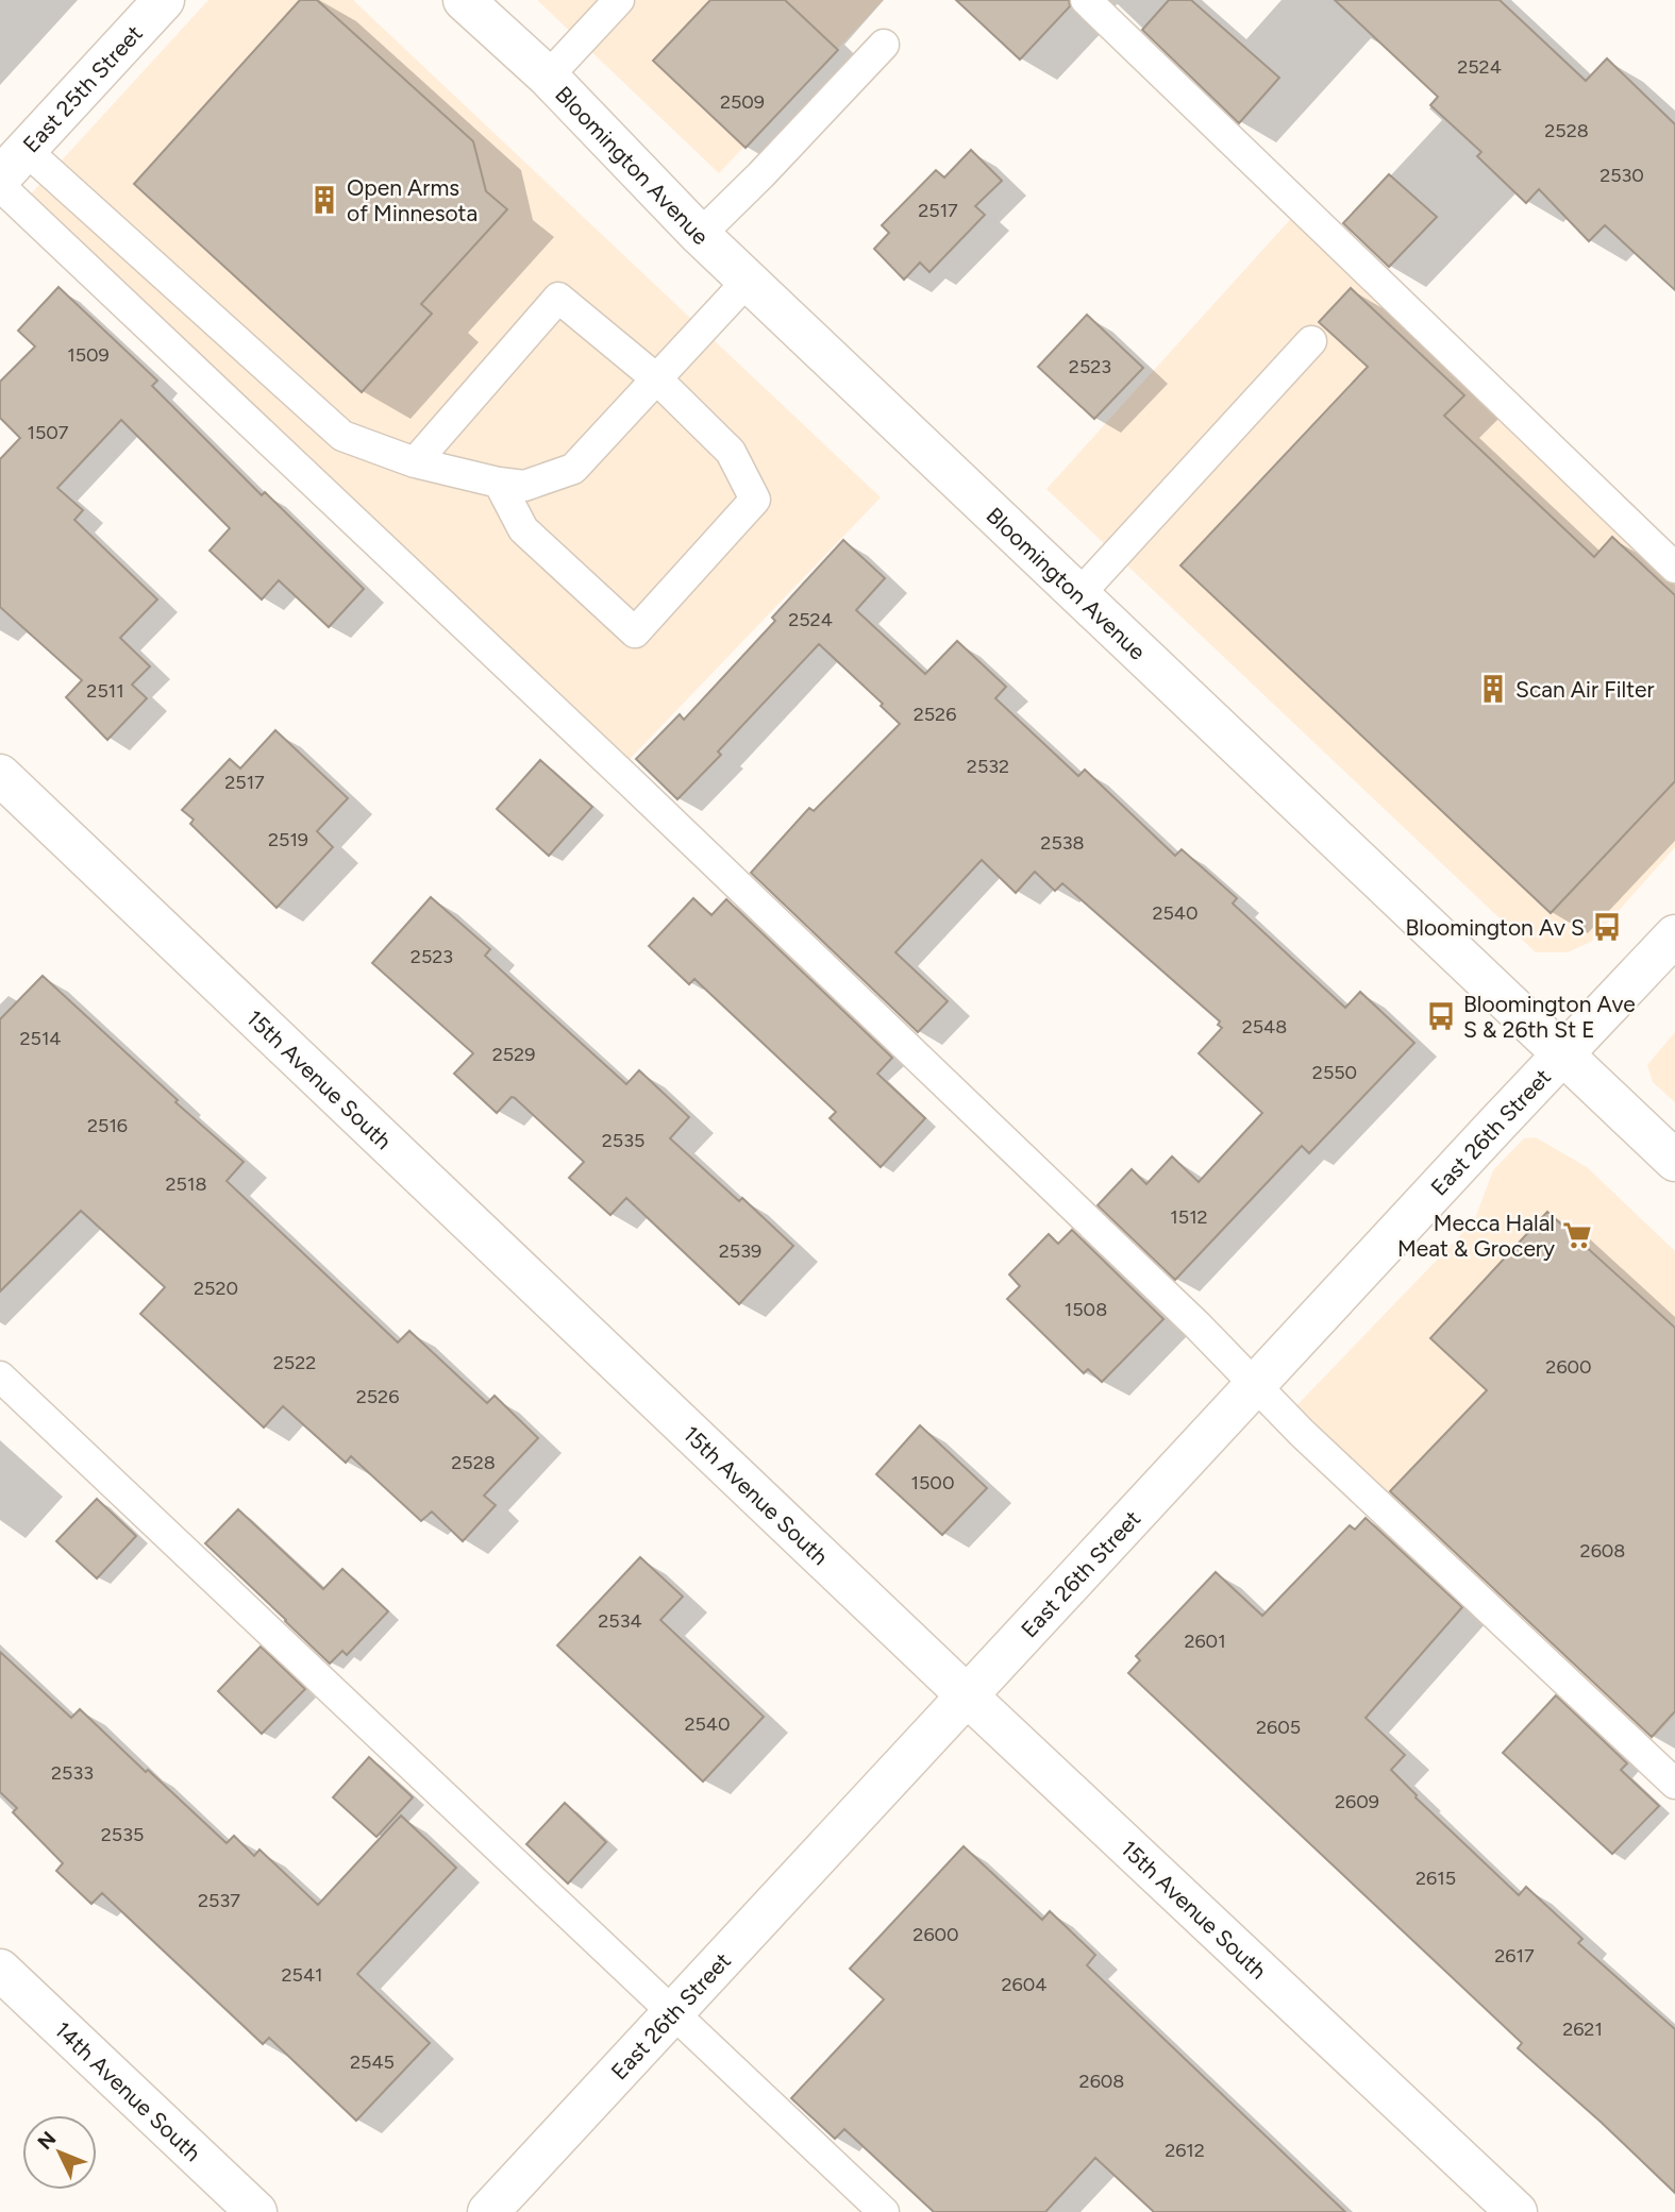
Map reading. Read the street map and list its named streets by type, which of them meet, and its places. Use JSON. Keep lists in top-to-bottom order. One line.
{"streets":{"street":["East 25th Street","Bloomington Avenue","15th Avenue South","East 26th Street","14th Avenue South"]},"crossings":[["Bloomington Avenue","East 26th Street"],["15th Avenue South","East 26th Street"]],"places":{"building":["Open Arms of Minnesota","Scan Air Filter"],"bus stop":["Bloomington Av S","Bloomington Ave S & 26th St E"],"supermarket":["Mecca Halal Meat & Grocery"]},"house_numbers":["2524","2509","2528","2530","2517","1509","2523","1507","2524","2511","2526","2532","2517","2519","2538","2540","2523","2548","2514","2529","2550","2516","2535","2518","1512","2539","2520","1508","2522","2600","2526","2528","1500","2608","2534","2601","2540","2605","2533","2609","2535","2615","2537","2600","2617","2541","2604","2621","2545","2608","2612"],"north":"top left"}
